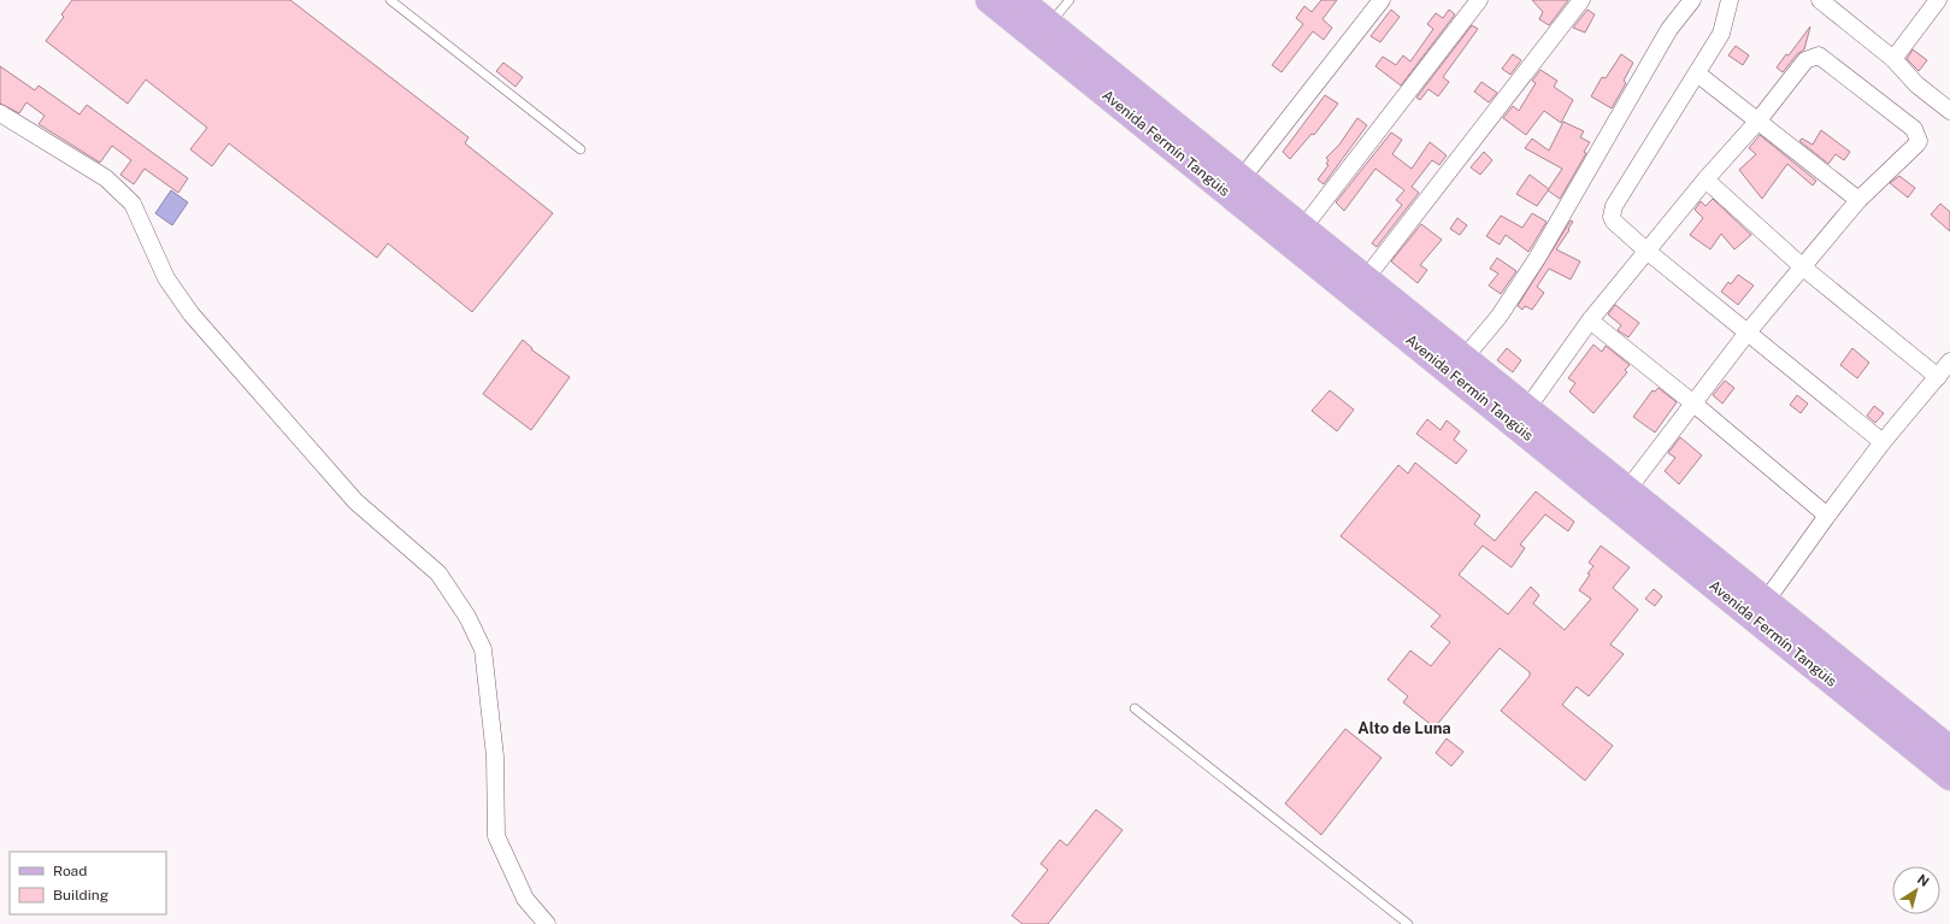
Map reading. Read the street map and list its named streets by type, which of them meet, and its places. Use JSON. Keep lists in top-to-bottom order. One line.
{"streets":{"main road":["Avenida Fermín Tangüis"]},"districts":["Alto de Luna"],"legend":["Road","Building"],"north":"top right"}
